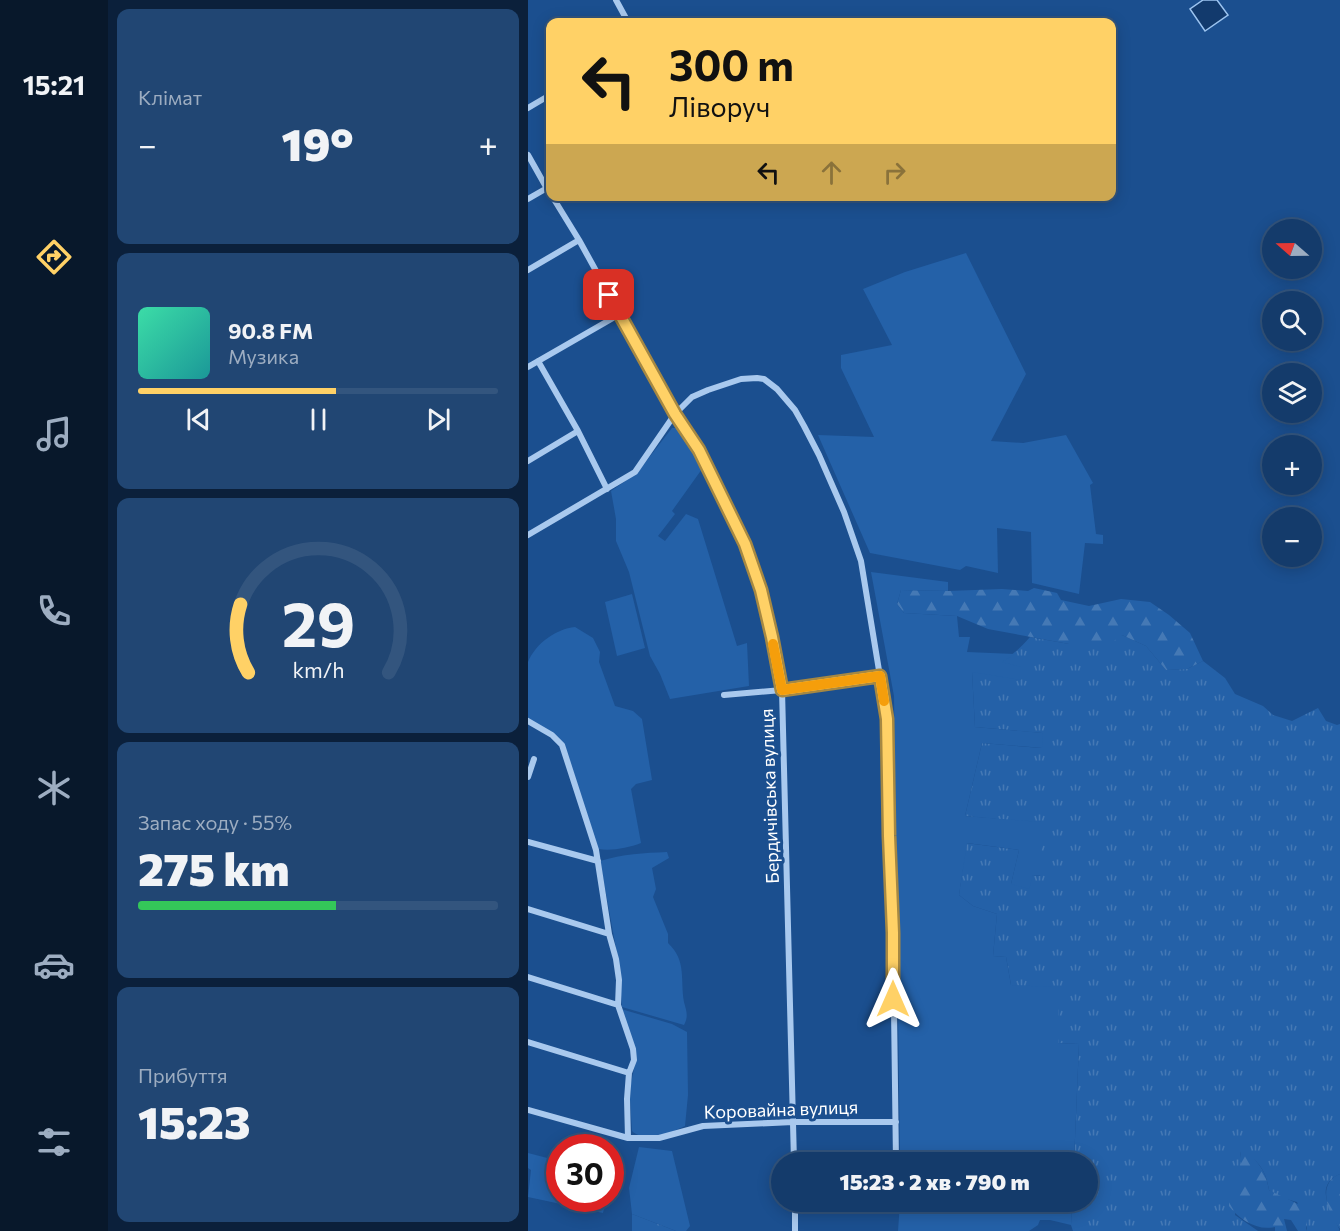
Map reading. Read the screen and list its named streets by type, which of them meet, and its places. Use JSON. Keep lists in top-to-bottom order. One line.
{"streets":{"street":["Бердичівська вулиця","Коровайна вулиця"]},"crossings":[["Бердичівська вулиця","Коровайна вулиця"]],"north":"left","page":{"tabs":"15:21","tile":["Клімат",["Запас ходу · 55%","275 km"],["Прибуття","15:23"]],"turn":["300 m","Ліворуч"],"heat":["−","19°","+"],"map_buttons":["+","−"],"song":["90.8 FM","Музика"],"limit":"30","trip":"15:23 · 2 хв · 790 m","gauge":["29","km/h"]}}
